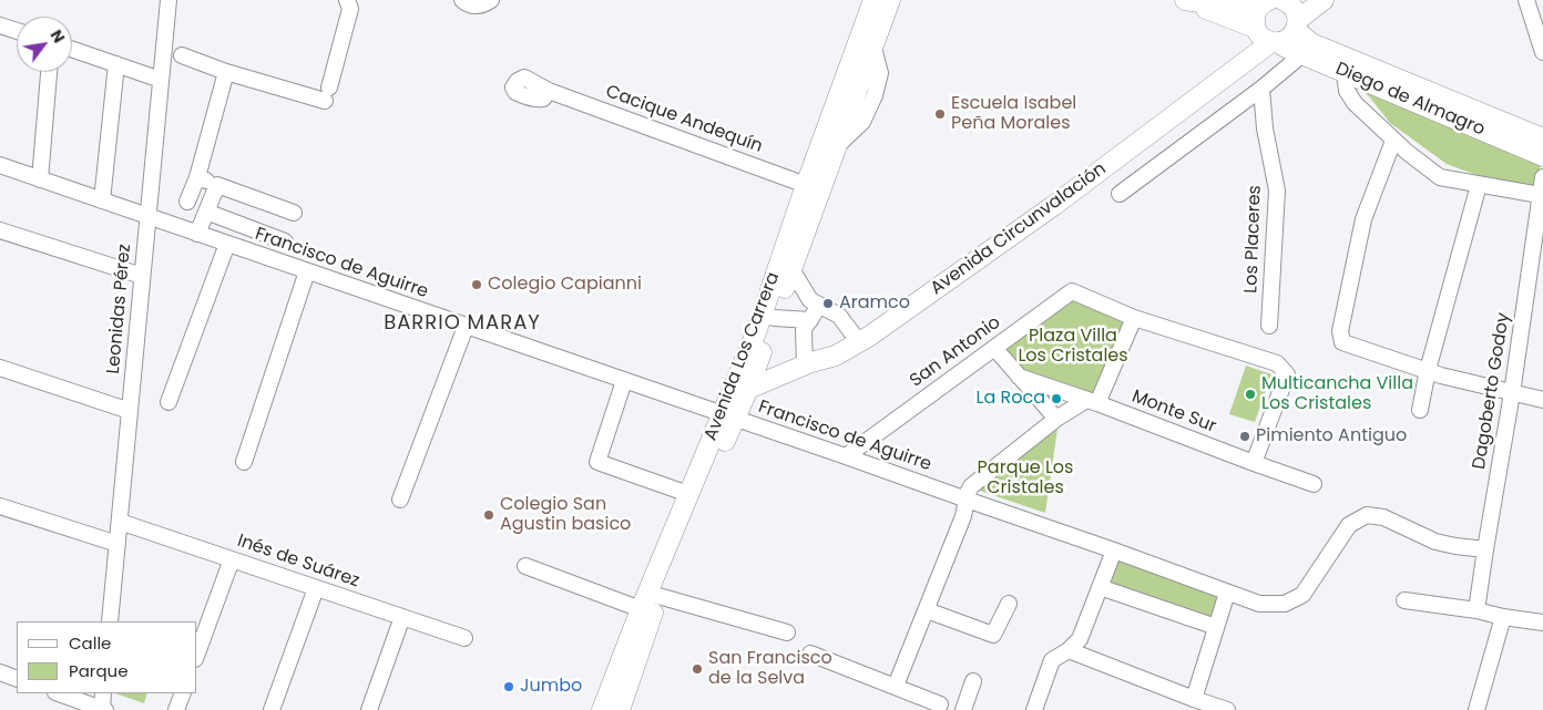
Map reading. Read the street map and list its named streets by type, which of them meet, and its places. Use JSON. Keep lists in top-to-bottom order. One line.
{"streets":{"main road":["Diego de Almagro","Avenida Circunvalación","Avenida Los Carrera"],"street":["Cacique Andequín","Los Placeres","Francisco de Aguirre","Leonidas Pérez","San Antonio","Dagoberto Godoy","Monte Sur","Inés de Suárez"]},"crossings":[["Diego de Almagro","Avenida Circunvalación"],["Cacique Andequín","Avenida Los Carrera"],["Avenida Circunvalación","Avenida Los Carrera"],["Francisco de Aguirre","Leonidas Pérez"],["Francisco de Aguirre","San Antonio"],["Francisco de Aguirre","Avenida Los Carrera"],["Francisco de Aguirre","Dagoberto Godoy"],["Leonidas Pérez","Inés de Suárez"]],"districts":["BARRIO MARAY"],"parks":["Plaza Villa Los Cristales","Parque Los Cristales"],"places":["Escuela Isabel Peña Morales","Colegio Capianni","Aramco","Multicancha Villa Los Cristales","La Roca","Pimiento Antiguo","Colegio San Agustin basico","San Francisco de la Selva","Jumbo"],"legend":["Calle","Parque"],"north":"top right"}
